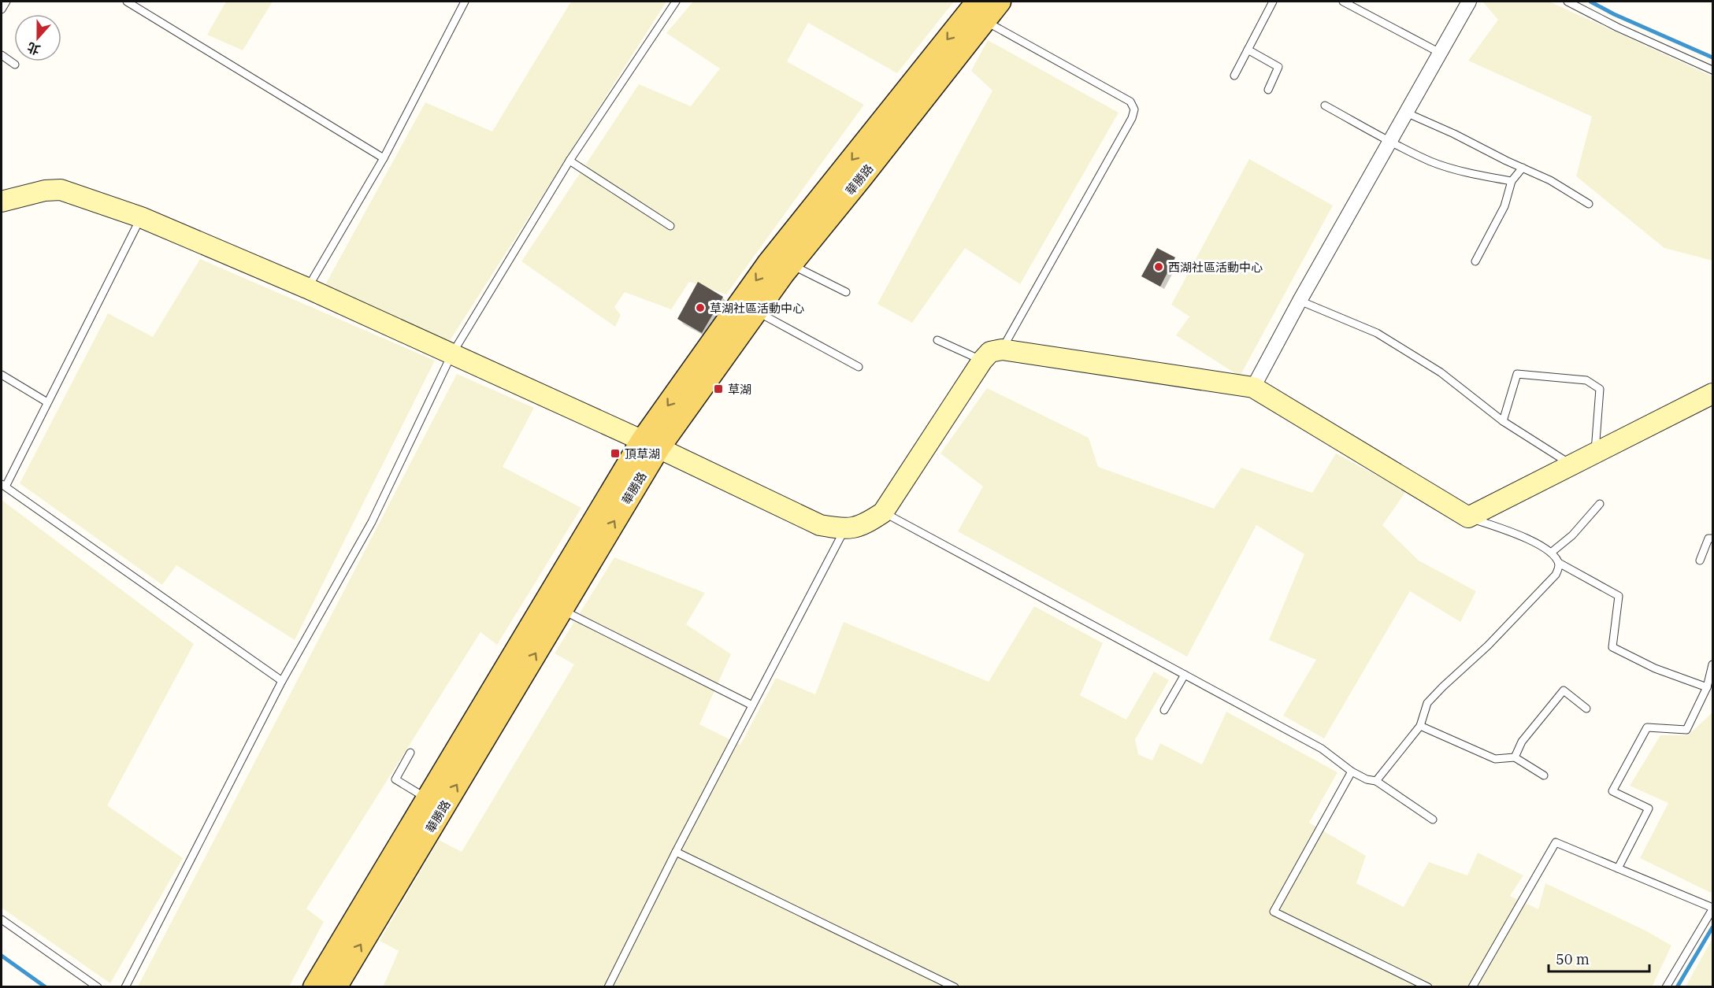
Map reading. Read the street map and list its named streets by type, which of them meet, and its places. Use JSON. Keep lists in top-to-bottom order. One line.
{"streets":{"main road":["華勝路"]},"places":{"other":["西湖社區活動中心","草湖社區活動中心"],"transit":["草湖","頂草湖"]},"scale_bar":"50 m","north":"bottom"}
